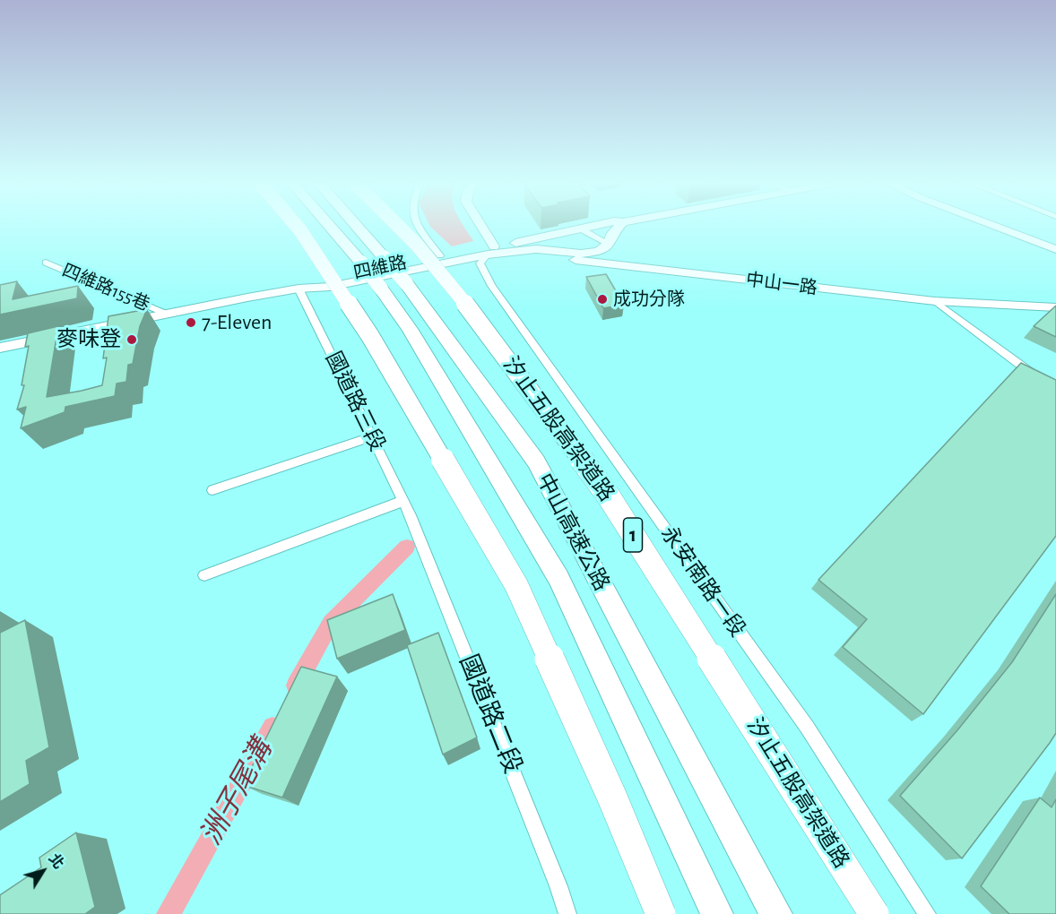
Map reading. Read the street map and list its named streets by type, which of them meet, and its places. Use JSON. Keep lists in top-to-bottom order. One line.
{"streets":{"highway":["汐止五股高架道路","中山高速公路","1"],"street":["四維路","中山一路","四維路155巷","國道路三段","永安南路一段","國道路二段"]},"crossings":[["四維路","中山一路"],["四維路","四維路155巷"],["四維路","國道路三段"],["四維路","永安南路一段"],["中山一路","永安南路一段"],["國道路三段","國道路二段"]],"water":["洲子尾溝"],"places":["成功分隊","7-Eleven","麥味登"],"north":"top right"}
